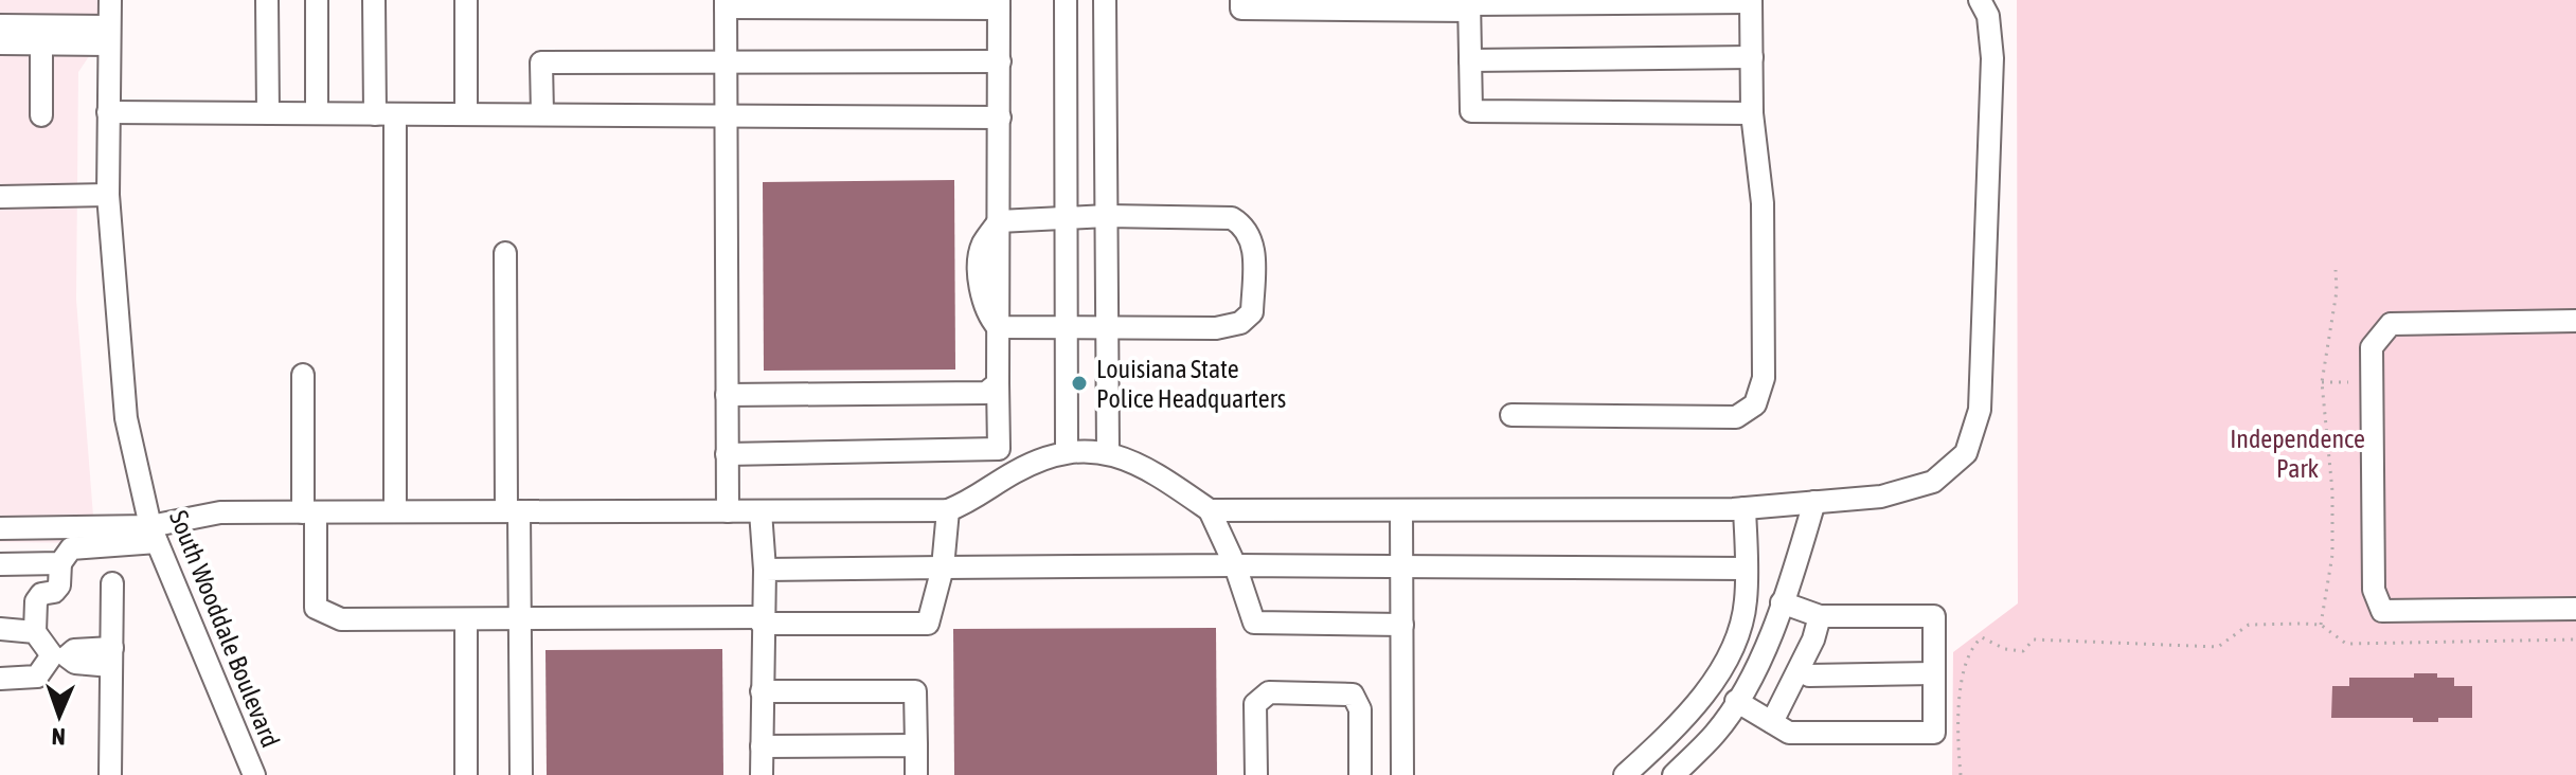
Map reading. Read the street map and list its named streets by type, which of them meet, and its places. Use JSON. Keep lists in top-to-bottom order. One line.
{"streets":{"street":["South Wooddale Boulevard"]},"parks":["Independence Park"],"places":["Louisiana State Police Headquarters"],"north":"bottom"}
